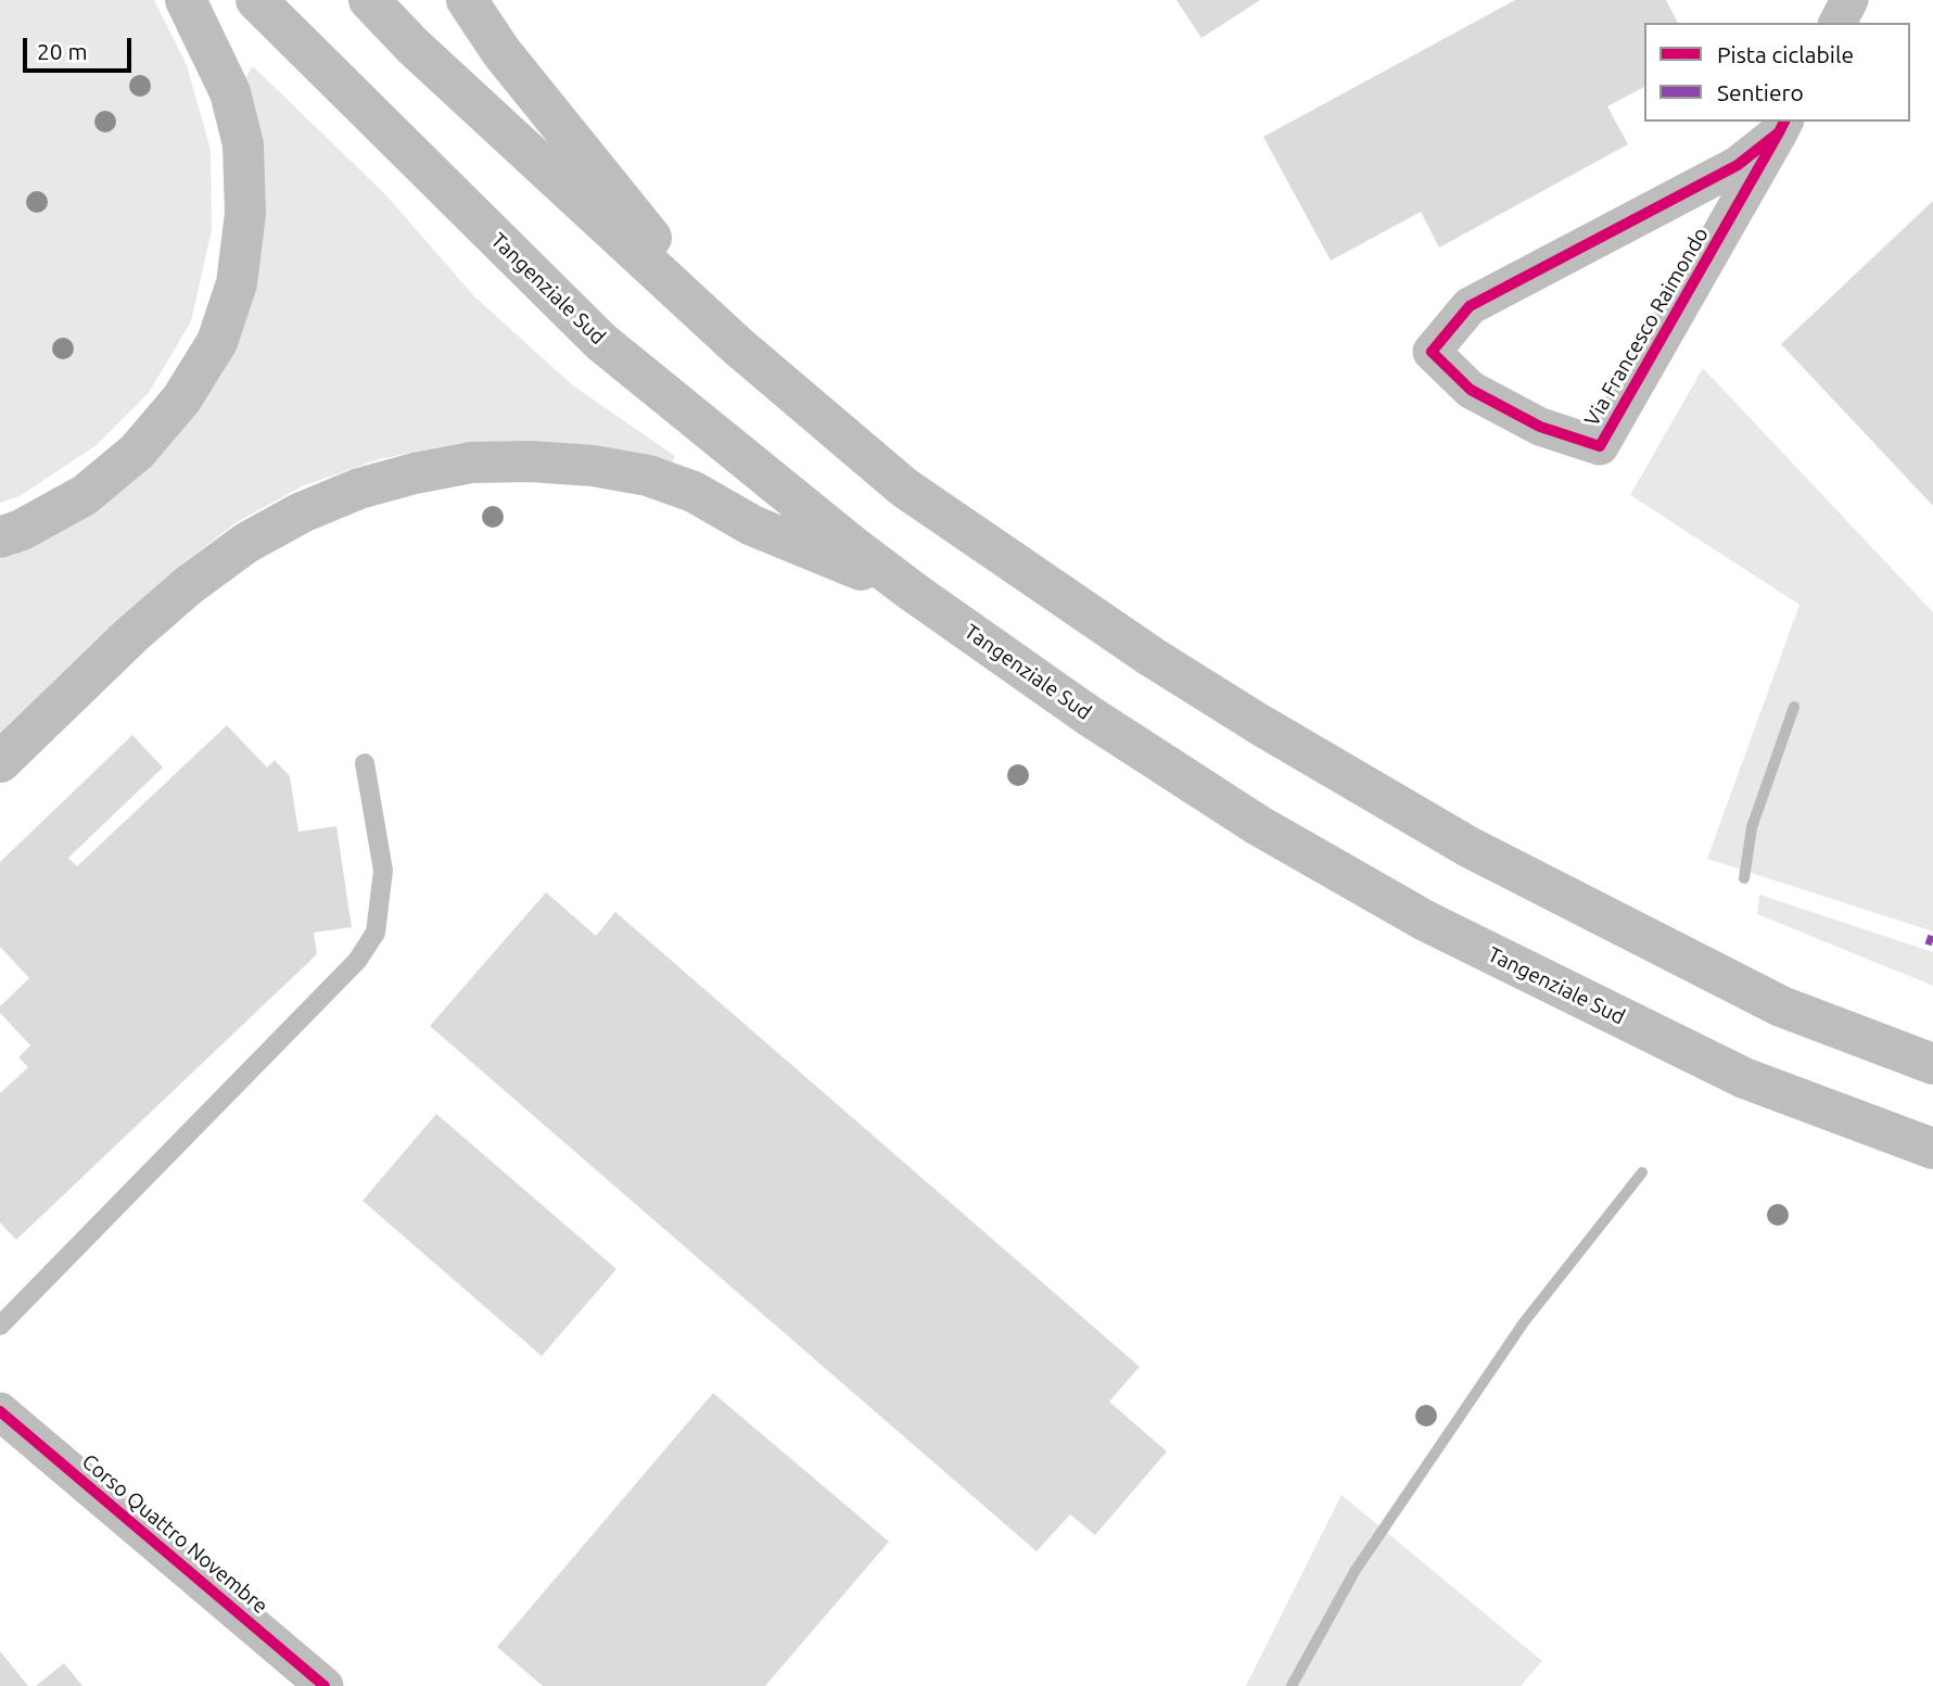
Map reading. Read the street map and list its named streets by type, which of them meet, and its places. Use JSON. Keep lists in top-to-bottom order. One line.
{"streets":{"highway":["Tangenziale Sud"],"street":["Via Francesco Raimondo","Corso Quattro Novembre"]},"legend":["Pista ciclabile","Sentiero"],"scale_bar":"20 m"}
